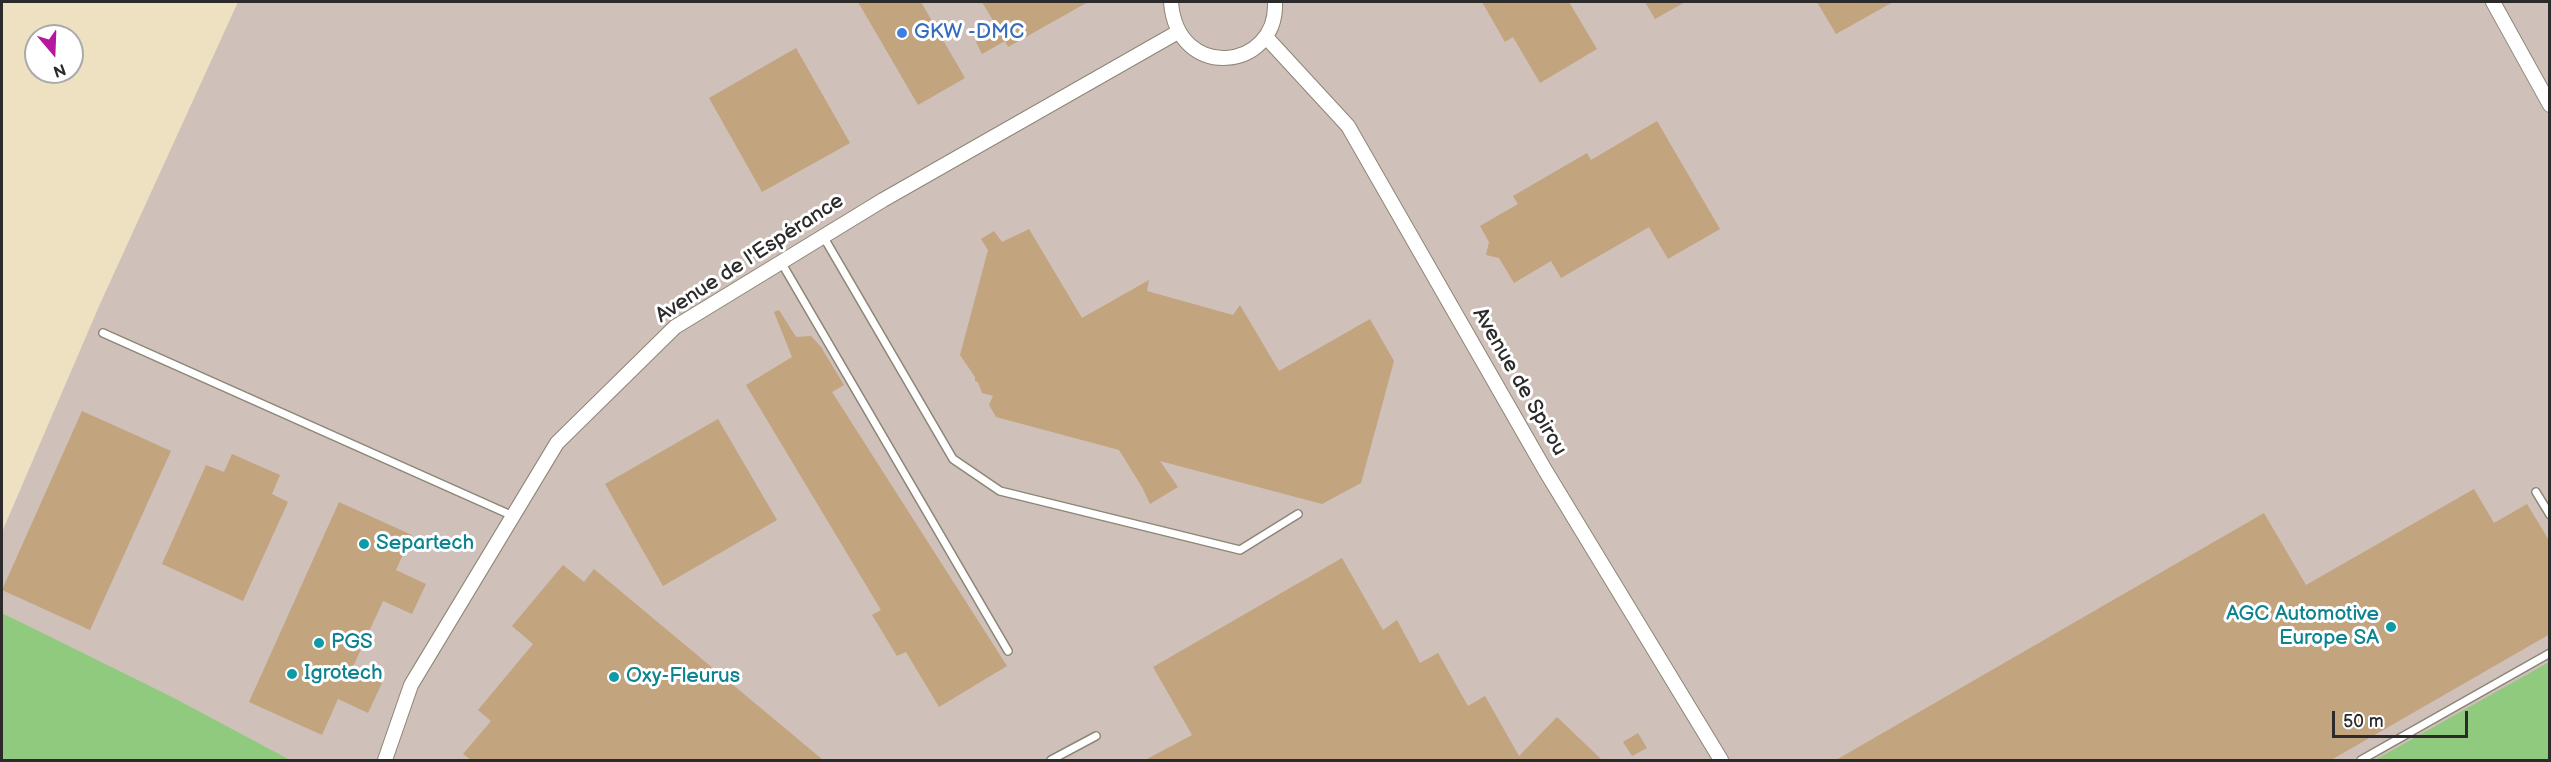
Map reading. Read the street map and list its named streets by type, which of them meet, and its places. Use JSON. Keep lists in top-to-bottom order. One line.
{"streets":{"street":["Avenue de l'Espérance","Avenue de Spirou"]},"places":["GKW -DMC","Separtech","AGC Automotive Europe SA","PGS","Igrotech","Oxy-Fleurus"],"scale_bar":"50 m","north":"bottom"}
